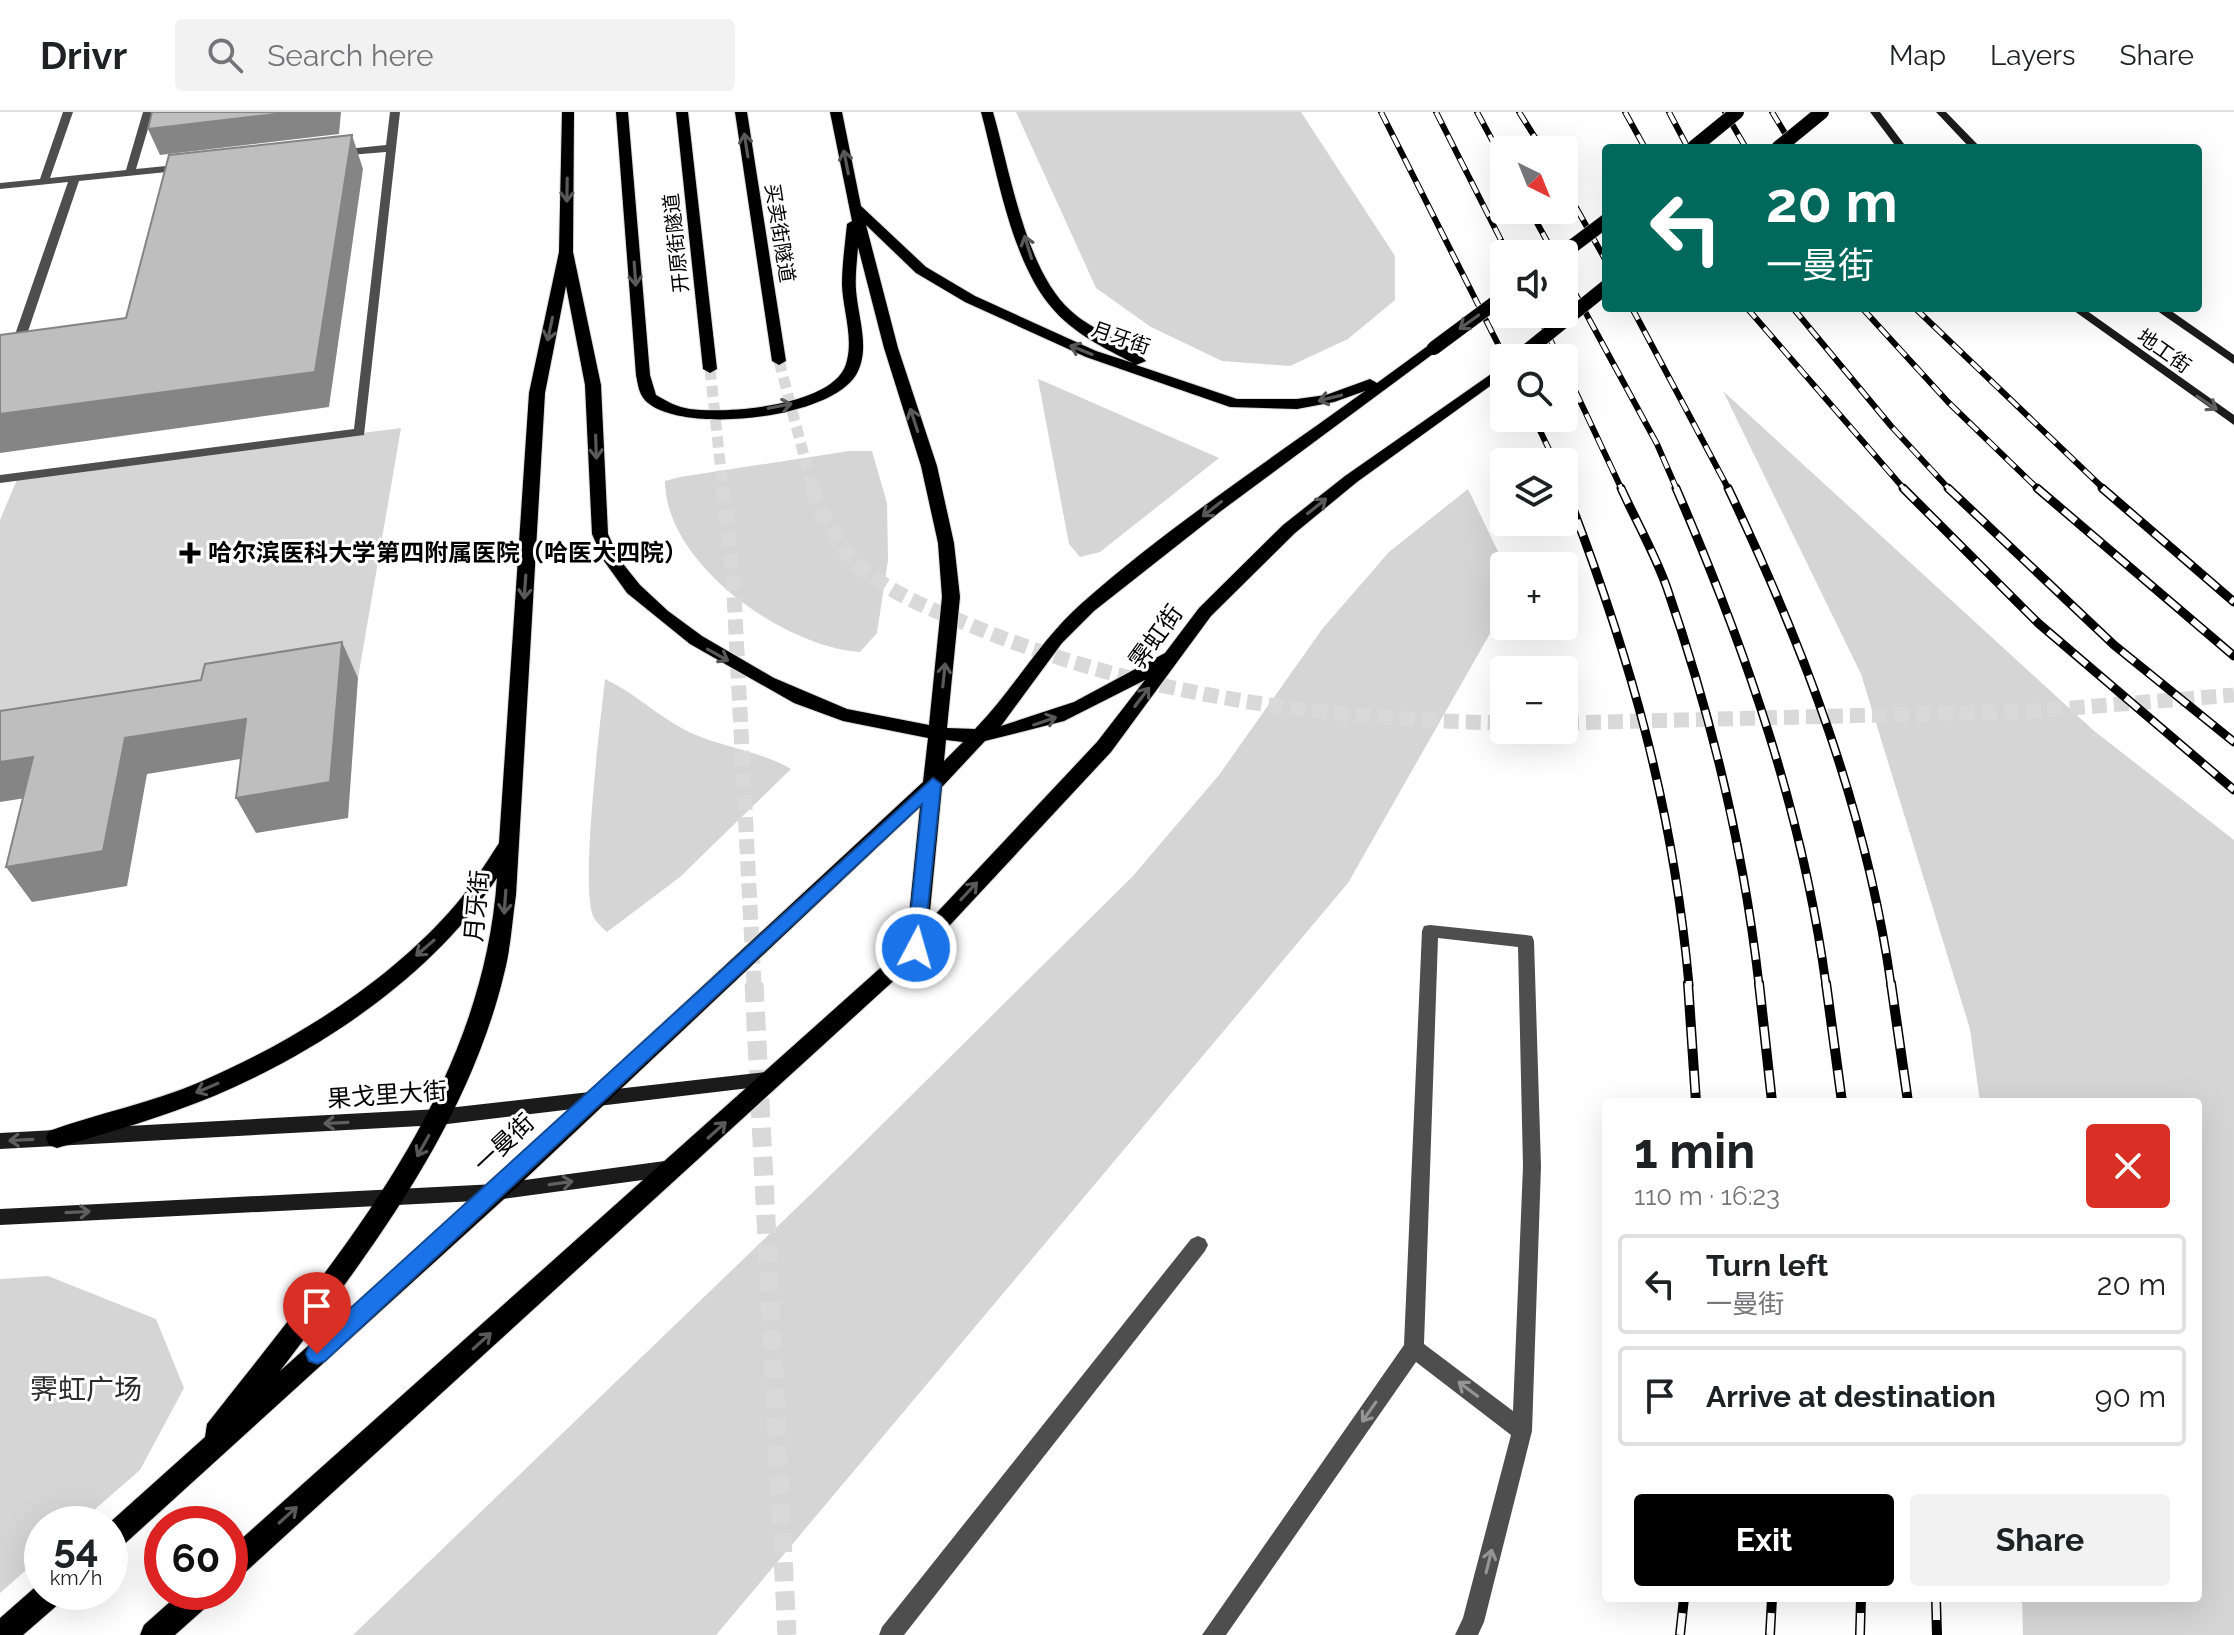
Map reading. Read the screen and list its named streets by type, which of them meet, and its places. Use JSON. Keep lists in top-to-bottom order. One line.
{"streets":{"main road":["买卖街隧道","开原街隧道","月牙街","地工街","霁虹街","果戈里大街","一曼街"]},"crossings":[["月牙街","霁虹街"],["月牙街","果戈里大街"],["月牙街","一曼街"],["果戈里大街","一曼街"]],"parks":["霁虹广场"],"places":{"health":["哈尔滨医科大学第四附属医院（哈医大四院）"]},"north":"bottom right","page":{"header":"Drivr","search":"Search here","nav":["Map","Layers","Share"],"map_buttons":["+","−"],"turn":["20 m","一曼街"],"heading":["1 min","110 m · 16:23"],"list":[{"name":"Turn left","note":"一曼街","value":"20 m"},{"name":"Arrive at destination","value":"90 m"}],"buttons":["Exit","Share"],"speed":"54 km/h","limit":"60"}}
